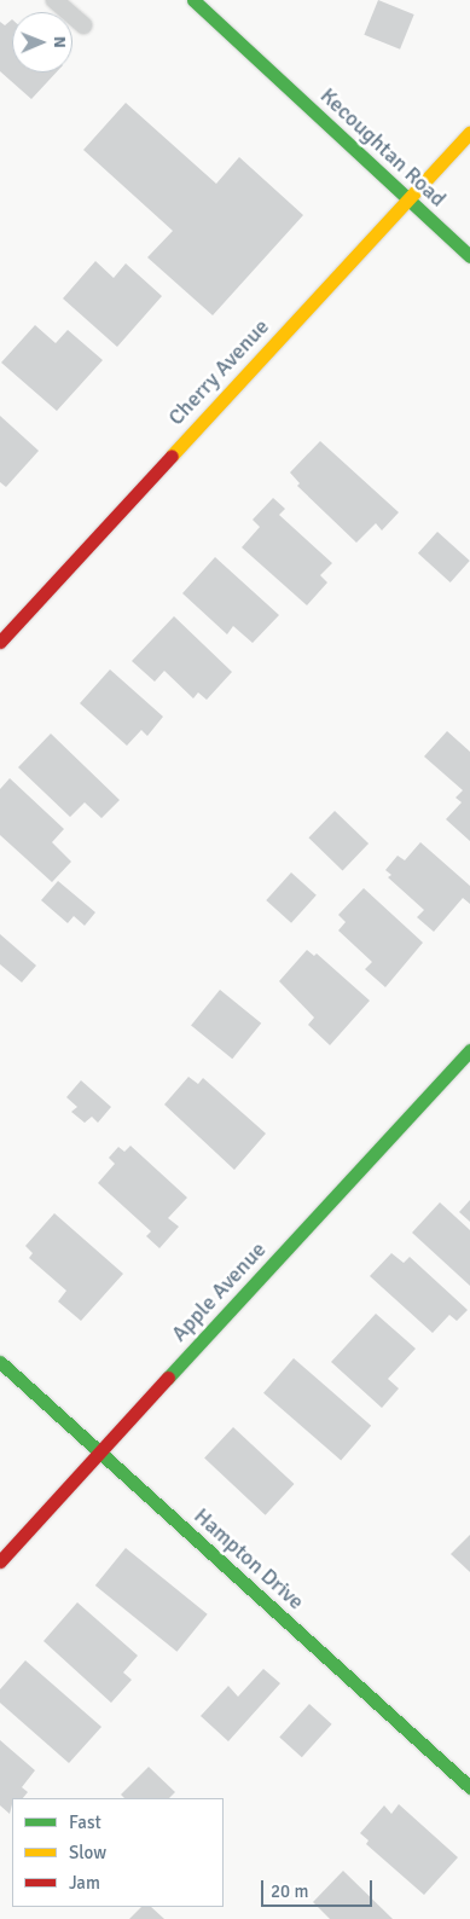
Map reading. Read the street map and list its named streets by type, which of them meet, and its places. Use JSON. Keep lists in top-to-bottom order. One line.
{"streets":{"street":["Kecoughtan Road","Cherry Avenue","Apple Avenue","Hampton Drive"]},"crossings":[["Kecoughtan Road","Cherry Avenue"],["Apple Avenue","Hampton Drive"]],"legend":["Fast","Slow","Jam"],"scale_bar":"20 m","north":"right"}
